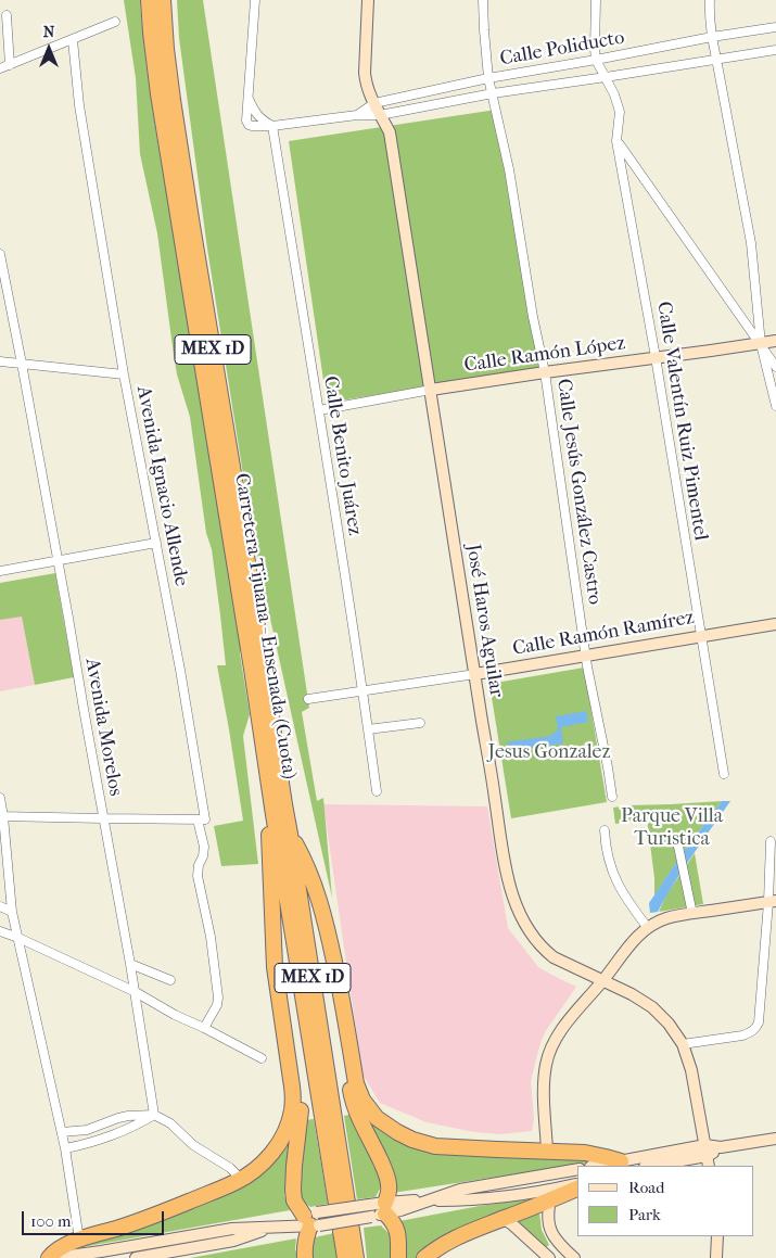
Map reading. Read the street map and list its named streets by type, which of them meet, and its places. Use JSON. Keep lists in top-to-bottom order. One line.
{"streets":{"highway":["MEX 1D","Carretera Tijuana - Ensenada (Cuota)"],"street":["Calle Poliducto","Calle Ramón López","Calle Valentín Ruiz Pimentel","Calle Benito Juárez","Avenida Ignacio Allende","Calle Jesús González Castro","José Haros Aguilar","Calle Ramón Ramírez","Avenida Morelos"]},"crossings":[["Calle Poliducto","Calle Valentín Ruiz Pimentel"],["Calle Poliducto","Calle Benito Juárez"],["Calle Poliducto","Calle Jesús González Castro"],["Calle Poliducto","José Haros Aguilar"],["Calle Ramón López","Calle Valentín Ruiz Pimentel"],["Calle Ramón López","Calle Benito Juárez"],["Calle Ramón López","Calle Jesús González Castro"],["Calle Ramón López","José Haros Aguilar"],["Calle Valentín Ruiz Pimentel","Calle Ramón Ramírez"],["Calle Benito Juárez","Calle Ramón Ramírez"],["Calle Jesús González Castro","Calle Ramón Ramírez"],["José Haros Aguilar","Calle Ramón Ramírez"]],"parks":["Jesus Gonzalez","Parque Villa Turistica"],"legend":["Road","Park"],"scale_bar":"100 m","north":"top"}
